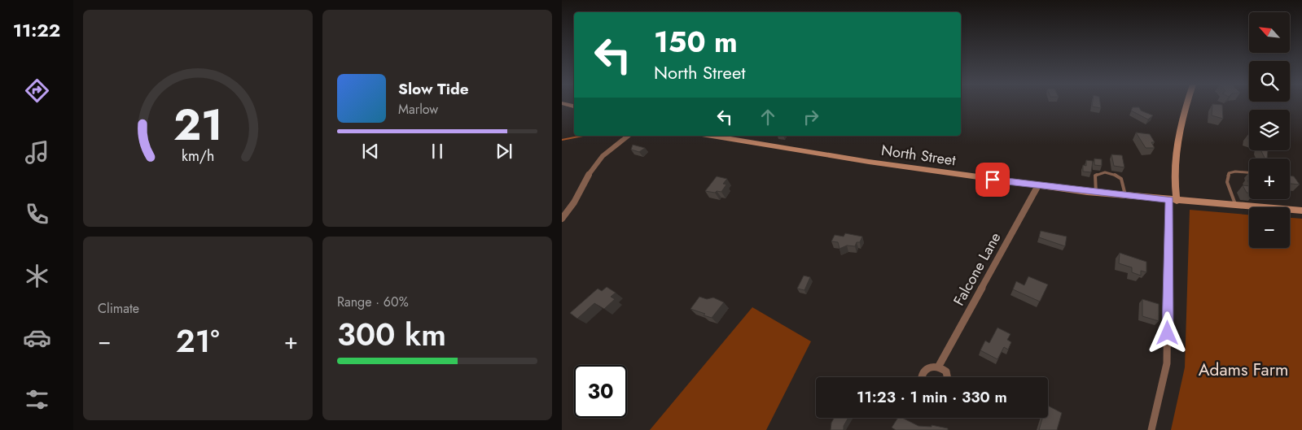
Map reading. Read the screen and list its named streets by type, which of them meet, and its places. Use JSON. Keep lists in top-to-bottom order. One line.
{"streets":{"main road":["North Street"],"street":["Falcone Lane"]},"crossings":[["North Street","Falcone Lane"]],"parks":["Adams Farm"],"north":"top left","page":{"tabs":"11:22","map_buttons":["+","−"],"turn":["150 m","North Street"],"song":["Slow Tide","Marlow"],"tile":["Climate",["Range · 60%","300 km"]],"heat":["−","21°","+"],"limit":"30","trip":"11:23 · 1 min · 330 m","gauge":["21","km/h"]}}
